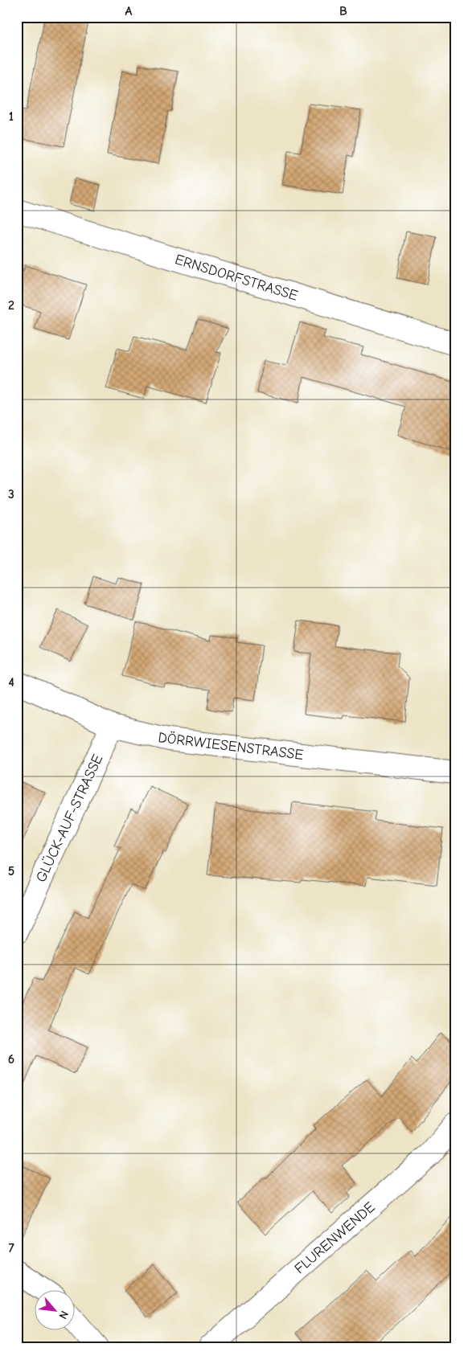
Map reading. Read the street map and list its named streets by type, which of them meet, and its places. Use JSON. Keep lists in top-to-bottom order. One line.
{"streets":{"street":["ERNSDORFSTRASSE","DÖRRWIESENSTRASSE","GLÜCK-AUF-STRASSE","FLURENWENDE"]},"crossings":[["DÖRRWIESENSTRASSE","GLÜCK-AUF-STRASSE"]],"north":"bottom right","grid":{"columns":["A","B"],"rows":["1","2","3","4","5","6","7"]}}
